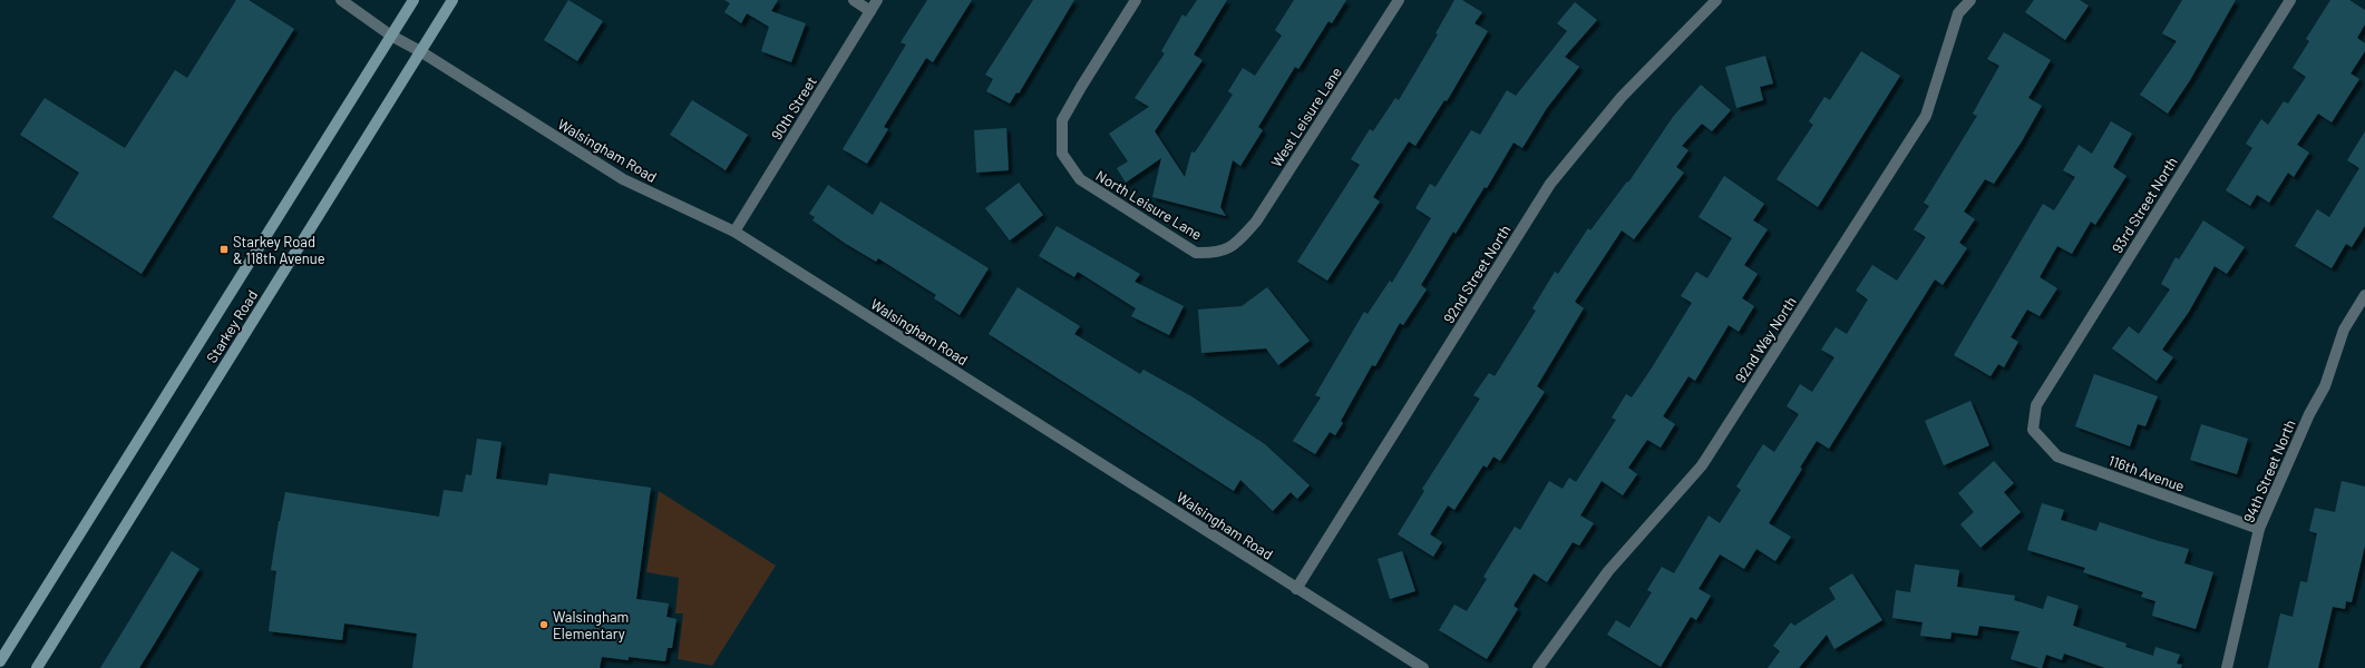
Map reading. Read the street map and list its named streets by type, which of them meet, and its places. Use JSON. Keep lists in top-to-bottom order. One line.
{"streets":{"main road":["Starkey Road"],"street":["90th Street","West Leisure Lane","Walsingham Road","North Leisure Lane","93rd Street North","92nd Street North","92nd Way North","94th Street North","116th Avenue"]},"crossings":[["90th Street","Walsingham Road"],["West Leisure Lane","North Leisure Lane"],["Walsingham Road","92nd Street North"],["Walsingham Road","Starkey Road"],["93rd Street North","116th Avenue"],["94th Street North","116th Avenue"]],"places":{"transit":["Starkey Road & 118th Avenue"],"other":["Walsingham Elementary"]}}
